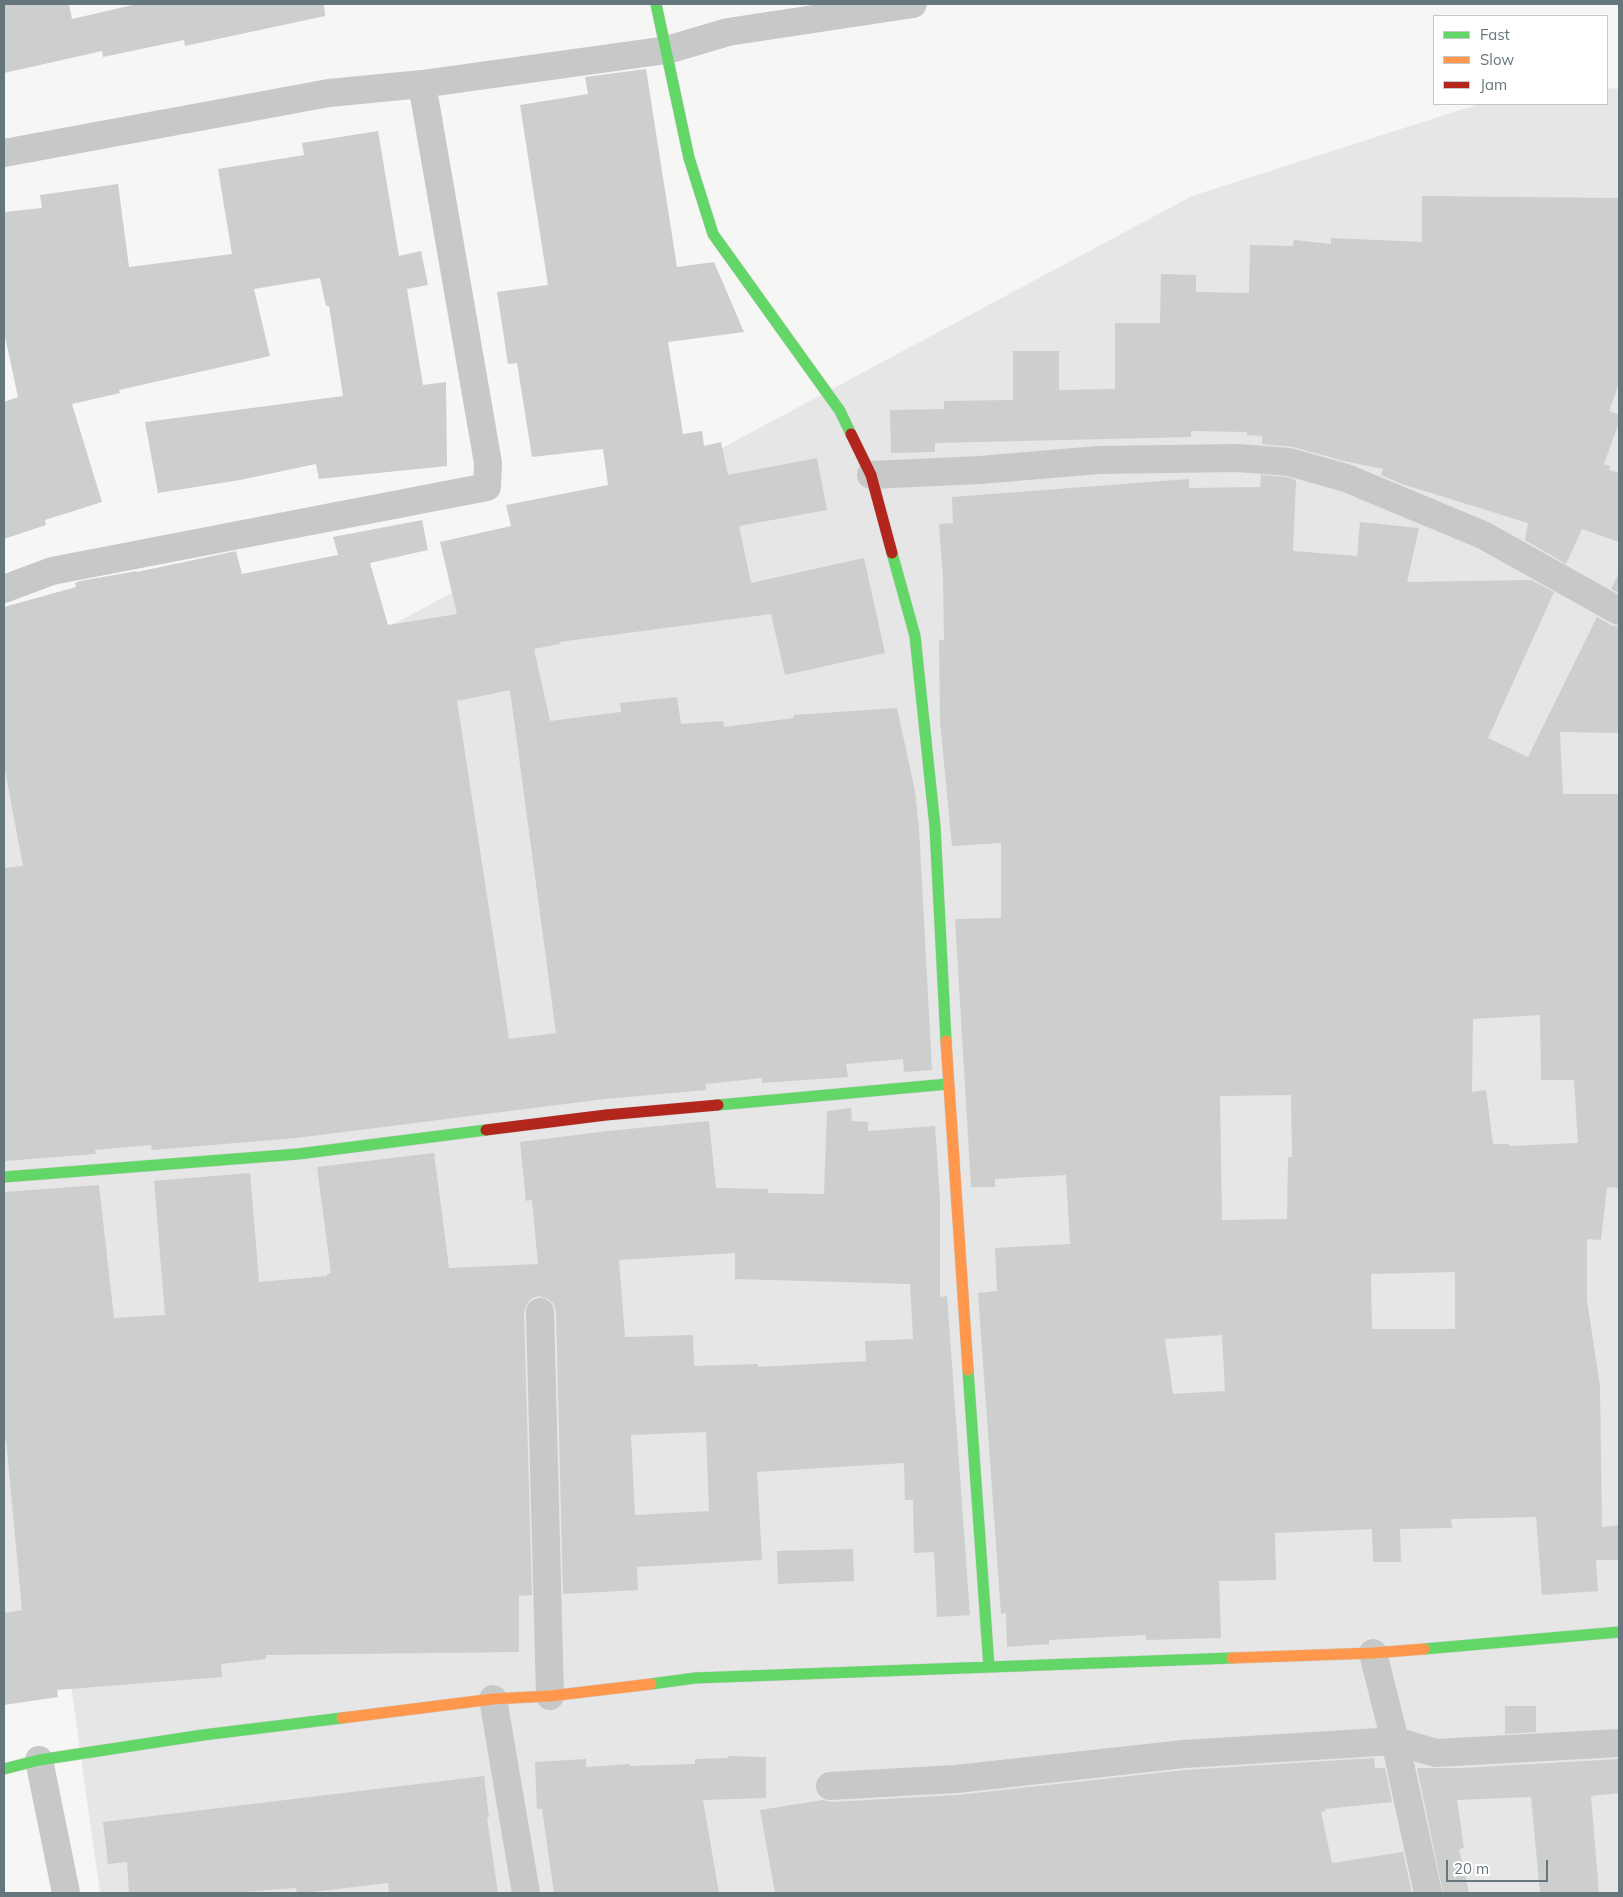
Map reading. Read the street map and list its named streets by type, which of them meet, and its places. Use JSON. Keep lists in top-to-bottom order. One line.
{"legend":["Fast","Slow","Jam"],"scale_bar":"20 m"}
